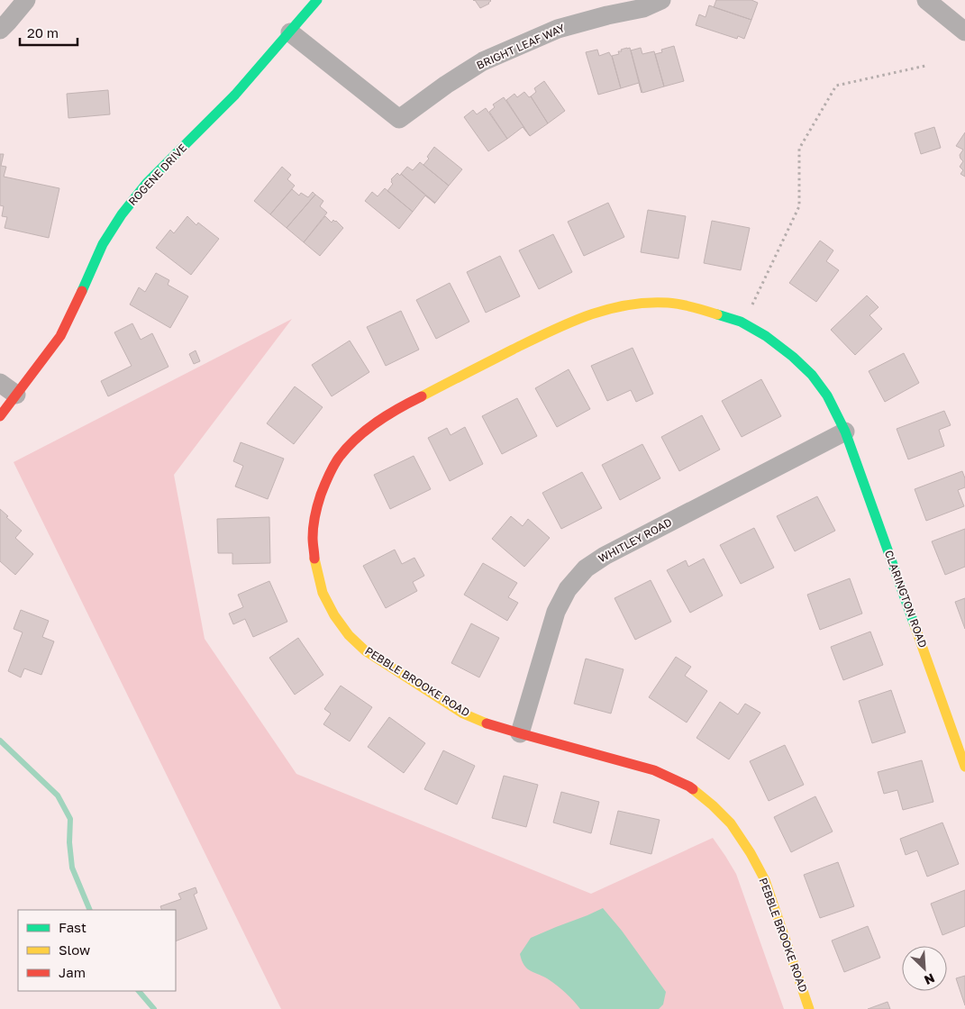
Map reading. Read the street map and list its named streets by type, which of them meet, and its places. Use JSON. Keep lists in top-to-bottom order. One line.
{"streets":{"street":["BRIGHT LEAF WAY","ROGENE DRIVE","WHITLEY ROAD","CLARINGTON ROAD","PEBBLE BROOKE ROAD"]},"crossings":[["BRIGHT LEAF WAY","ROGENE DRIVE"],["WHITLEY ROAD","CLARINGTON ROAD"],["WHITLEY ROAD","PEBBLE BROOKE ROAD"],["CLARINGTON ROAD","PEBBLE BROOKE ROAD"]],"legend":["Fast","Slow","Jam"],"scale_bar":"20 m","north":"bottom right"}
